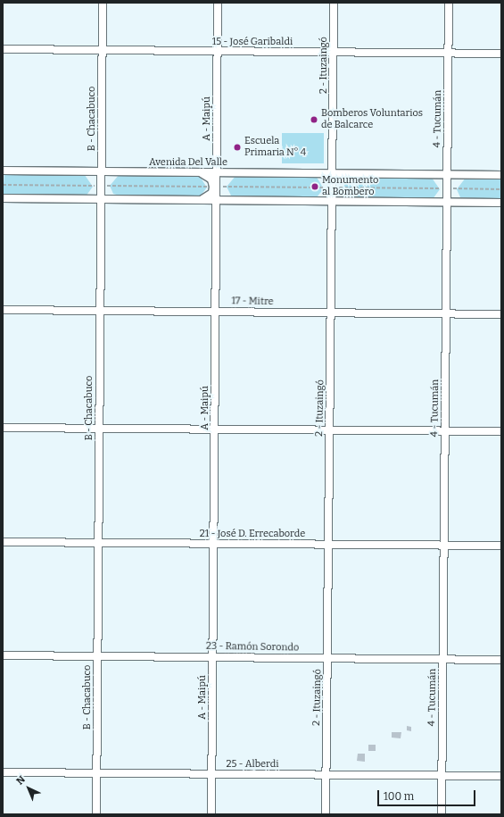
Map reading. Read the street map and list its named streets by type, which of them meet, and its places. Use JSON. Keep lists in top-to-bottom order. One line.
{"streets":{"street":["15 - José Garibaldi","2 - Ituzaingó","B - Chacabuco","A - Maipú","4 - Tucumán","Avenida Del Valle","17 - Mitre","21 - José D. Errecaborde","23 - Ramón Sorondo","25 - Alberdi"]},"crossings":[["15 - José Garibaldi","2 - Ituzaingó"],["15 - José Garibaldi","B - Chacabuco"],["15 - José Garibaldi","A - Maipú"],["15 - José Garibaldi","4 - Tucumán"],["2 - Ituzaingó","Avenida Del Valle"],["2 - Ituzaingó","17 - Mitre"],["2 - Ituzaingó","21 - José D. Errecaborde"],["2 - Ituzaingó","23 - Ramón Sorondo"],["2 - Ituzaingó","25 - Alberdi"],["B - Chacabuco","Avenida Del Valle"],["B - Chacabuco","17 - Mitre"],["B - Chacabuco","21 - José D. Errecaborde"],["B - Chacabuco","23 - Ramón Sorondo"],["B - Chacabuco","25 - Alberdi"],["A - Maipú","Avenida Del Valle"],["A - Maipú","17 - Mitre"],["A - Maipú","21 - José D. Errecaborde"],["A - Maipú","23 - Ramón Sorondo"],["A - Maipú","25 - Alberdi"],["4 - Tucumán","Avenida Del Valle"],["4 - Tucumán","17 - Mitre"],["4 - Tucumán","21 - José D. Errecaborde"],["4 - Tucumán","23 - Ramón Sorondo"],["4 - Tucumán","25 - Alberdi"]],"places":["Bomberos Voluntarios de Balcarce","Escuela Primaria N° 4","Monumento al Bombero"],"scale_bar":"100 m","north":"top left"}
